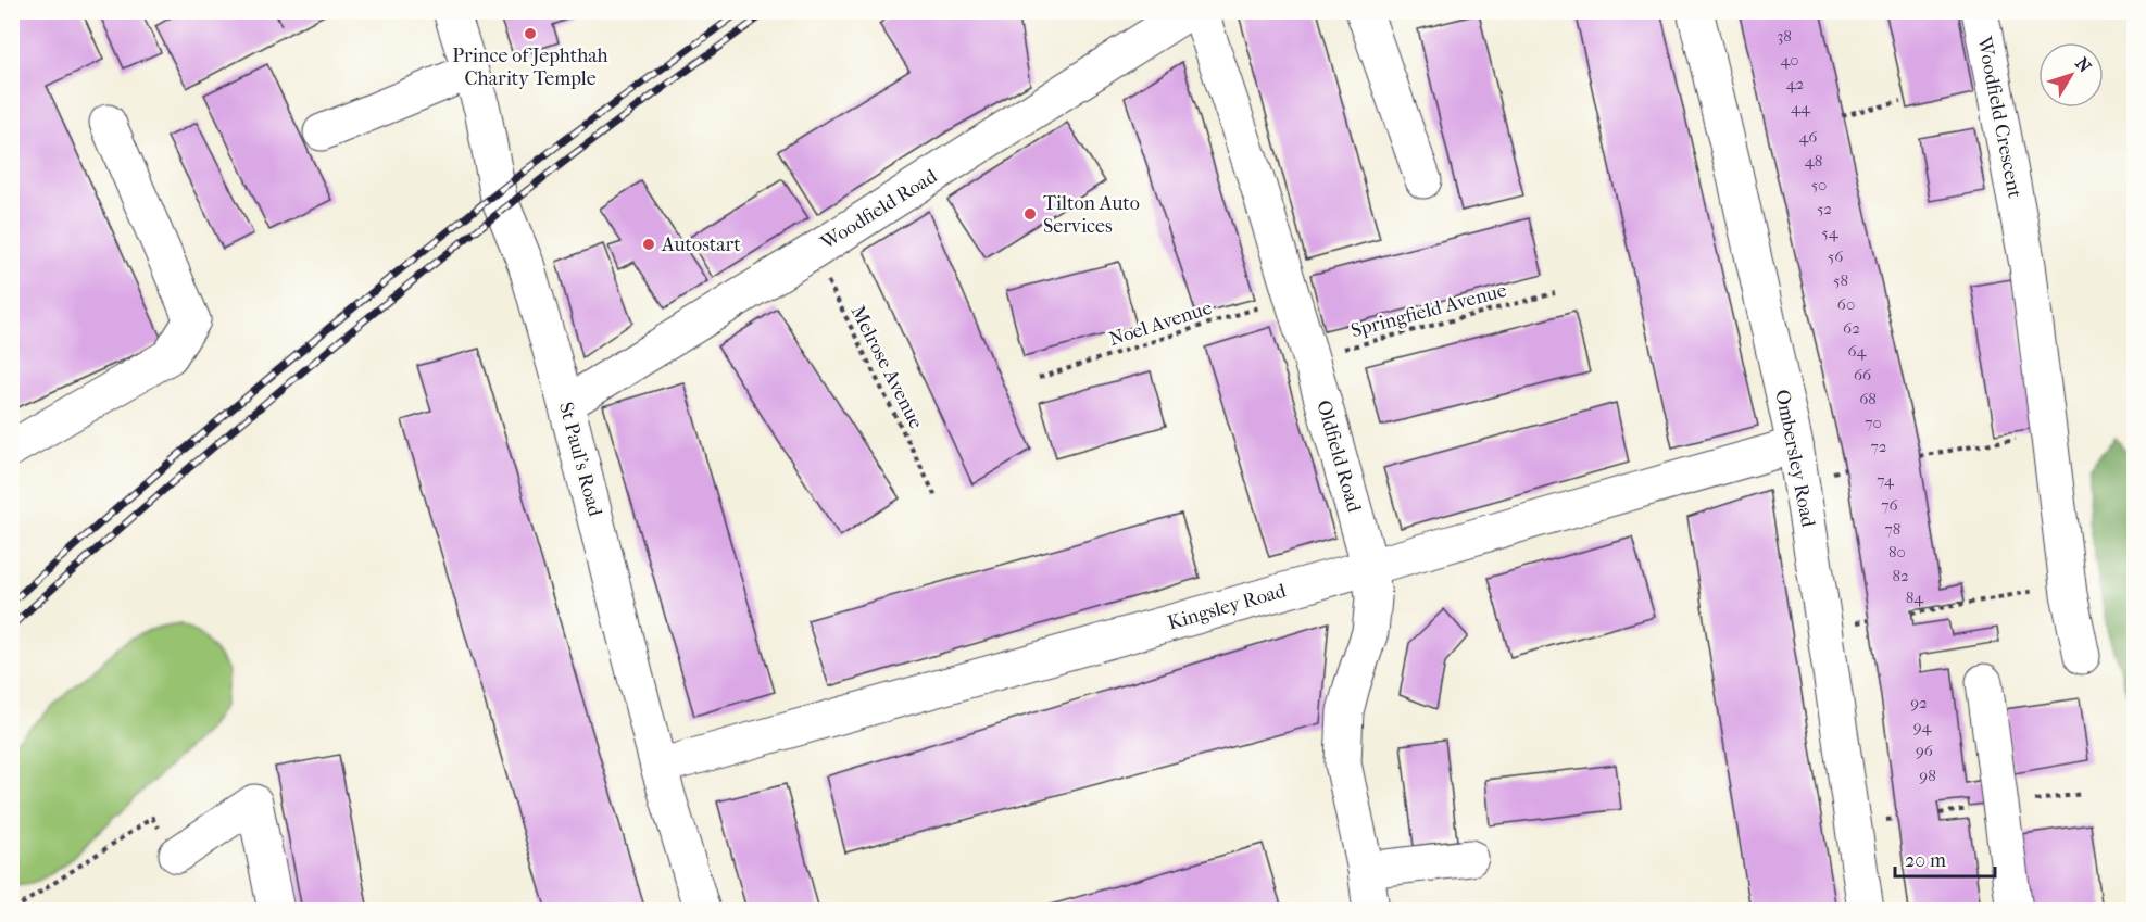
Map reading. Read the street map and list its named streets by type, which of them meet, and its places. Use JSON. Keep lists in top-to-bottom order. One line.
{"streets":{"street":["Woodfield Crescent","Woodfield Road","Oldfield Road","Ombersley Road","St Paul's Road","Kingsley Road"],"path":["Springfield Avenue","Noel Avenue","Melrose Avenue"]},"crossings":[["Woodfield Road","Melrose Avenue"],["Woodfield Road","St Paul's Road"],["Springfield Avenue","Oldfield Road"],["Noel Avenue","Oldfield Road"],["Oldfield Road","Kingsley Road"],["Ombersley Road","Kingsley Road"],["St Paul's Road","Kingsley Road"]],"places":["Prince of Jephthah Charity Temple","Tilton Auto Services","Autostart"],"house_numbers":["38","40","42","44","46","48","50","52","54","56","58","60","62","64","66","68","70","72","74","76","78","80","82","84","92","94","96","98"],"scale_bar":"20 m","north":"top right"}
